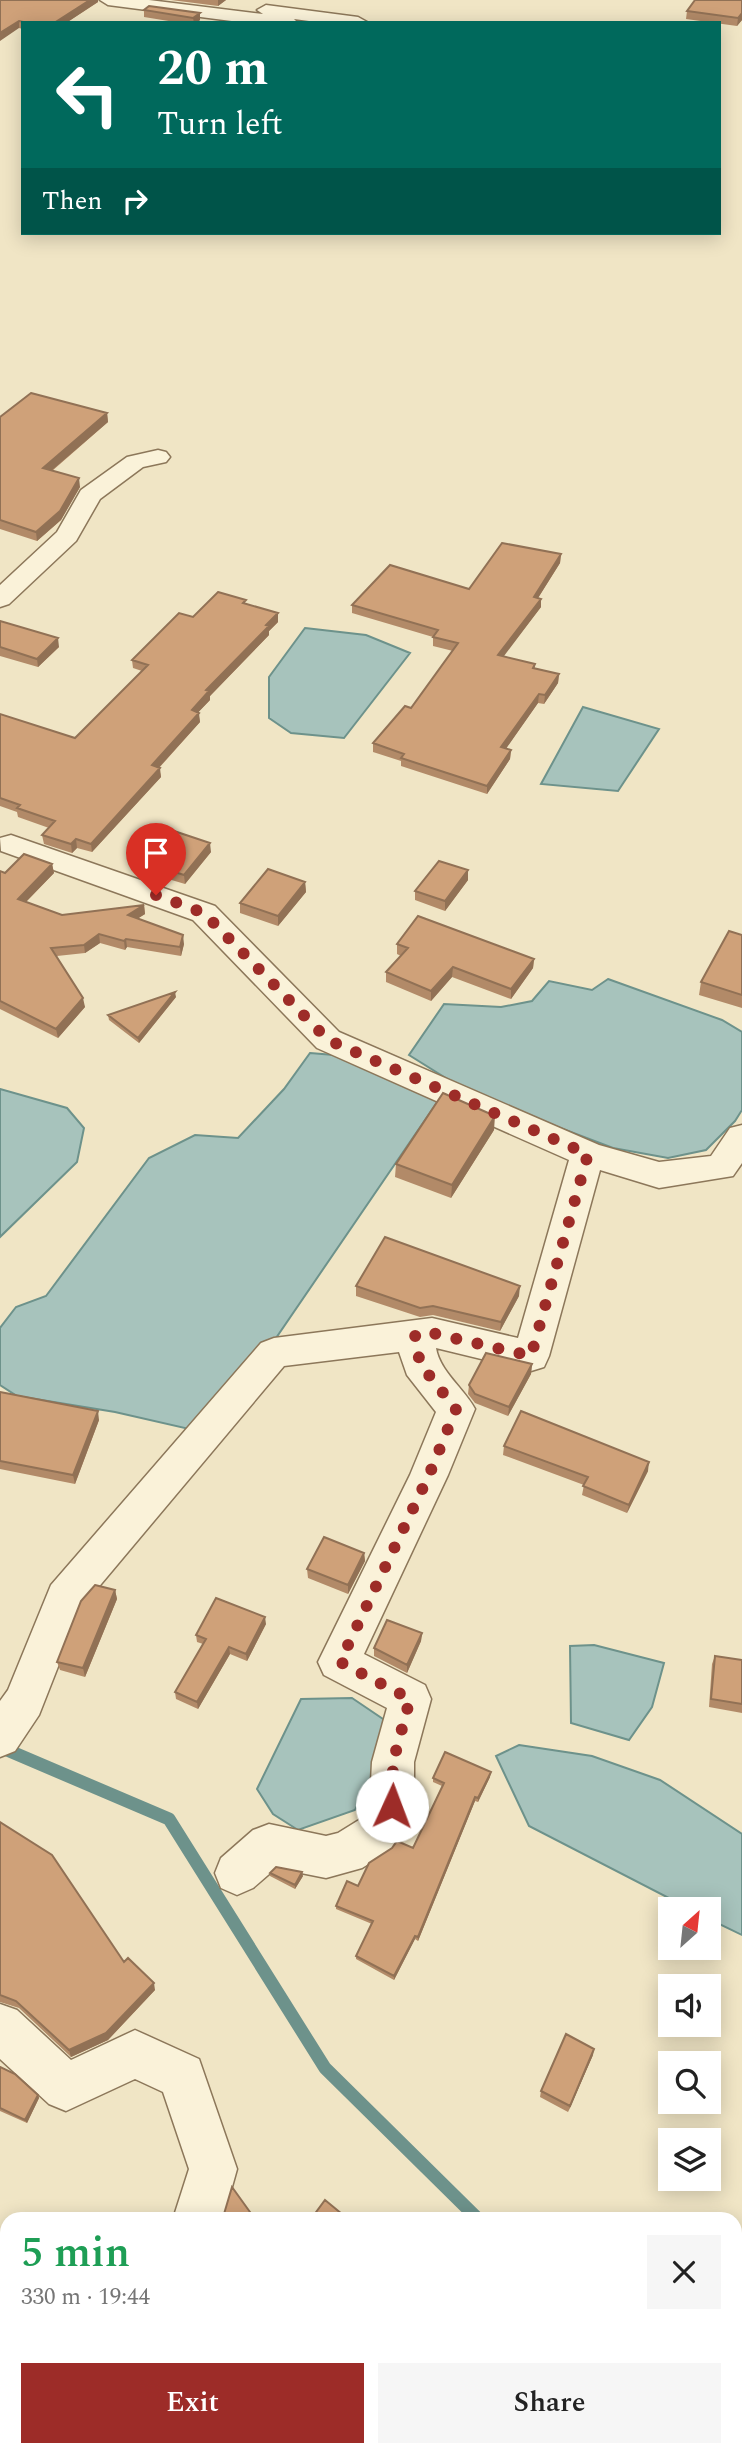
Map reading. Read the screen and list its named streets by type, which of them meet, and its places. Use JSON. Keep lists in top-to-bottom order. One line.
{"north":"top right","page":{"turn":["20 m","Turn left"],"then":"Then","heading":["5 min","330 m · 19:44"],"buttons":["Exit","Share"]}}
